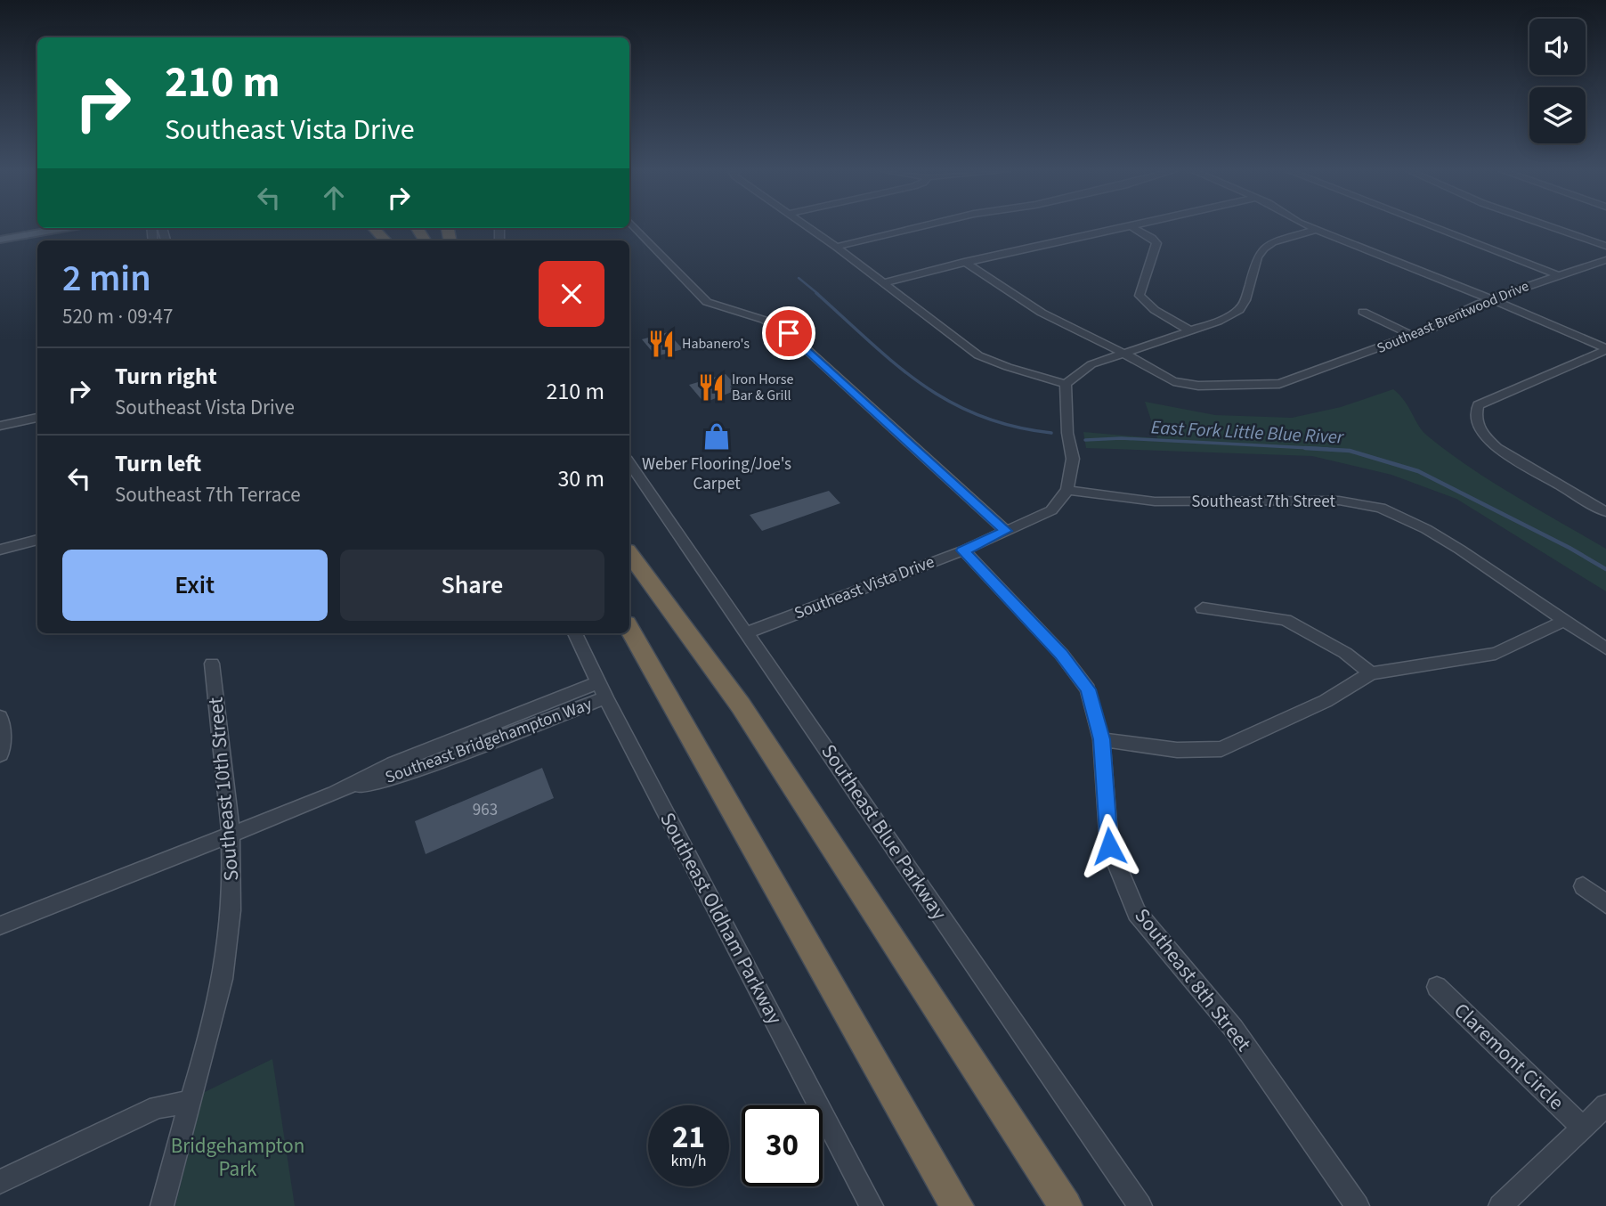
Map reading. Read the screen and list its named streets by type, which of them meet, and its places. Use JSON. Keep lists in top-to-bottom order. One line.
{"streets":{"street":["Southeast Brentwood Drive","Southeast 7th Street","Southeast Vista Drive","Southeast Bridgehampton Way","Southeast 10th Street","Southeast Blue Parkway","Southeast Oldham Parkway","Southeast 8th Street","Claremont Circle"]},"crossings":[["Southeast 7th Street","Southeast Vista Drive"],["Southeast Vista Drive","Southeast Blue Parkway"],["Southeast Vista Drive","Southeast 8th Street"],["Southeast Bridgehampton Way","Southeast 10th Street"],["Southeast Bridgehampton Way","Southeast Oldham Parkway"]],"water":["East Fork Little Blue River"],"parks":["Bridgehampton Park"],"places":{"restaurant":["Habanero's","Iron Horse Bar & Grill"],"shop":["Weber Flooring/Joe's Carpet"]},"house_numbers":["963"],"page":{"turn":["210 m","Southeast Vista Drive"],"heading":["2 min","520 m · 09:47"],"list":[{"name":"Turn right","note":"Southeast Vista Drive","value":"210 m"},{"name":"Turn left","note":"Southeast 7th Terrace","value":"30 m"}],"buttons":["Exit","Share"],"speed":"21 km/h","limit":"30"}}
